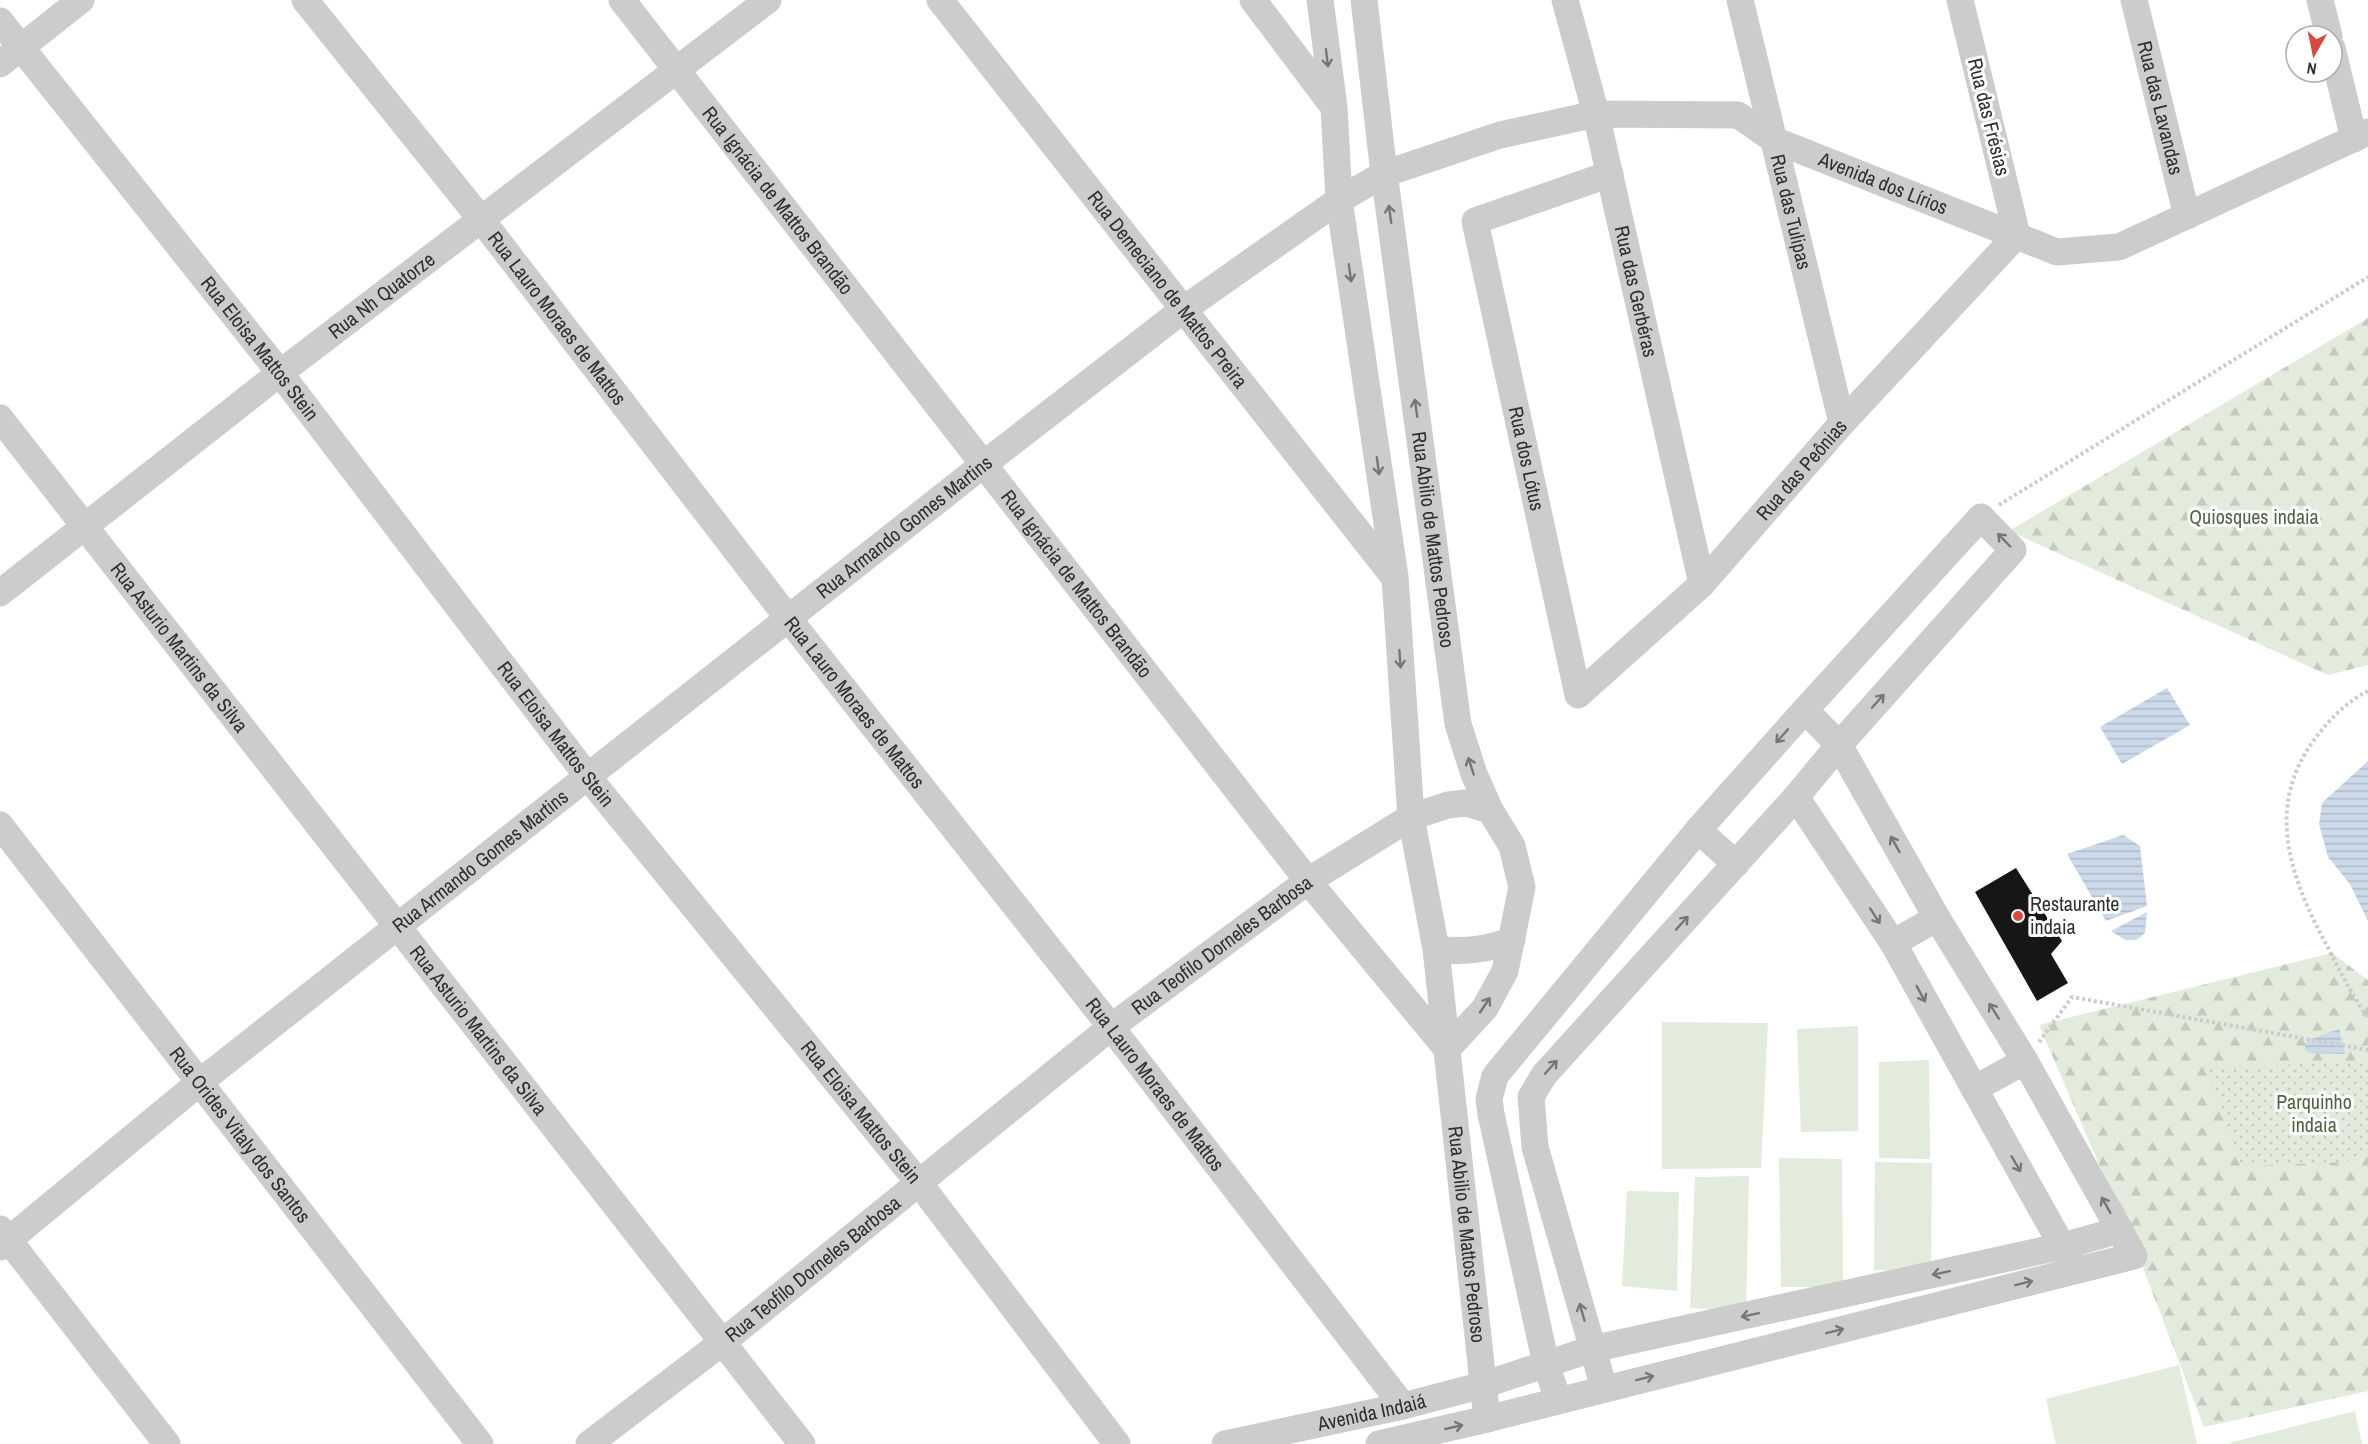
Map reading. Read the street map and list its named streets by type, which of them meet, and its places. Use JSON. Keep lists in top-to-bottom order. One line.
{"streets":{"street":["Rua das Lavandas","Rua das Frésias","Avenida dos Lírios","Rua Ignácia de Mattos Brandão","Rua das Tulipas","Rua Demeciano de Mattos Preira","Rua das Gerbéras","Rua Nh Quatorze","Rua Lauro Moraes de Mattos","Rua Eloisa Mattos Stein","Rua dos Lótus","Rua das Peônias","Rua Armando Gomes Martins","Rua Abilio de Mattos Pedroso","Rua Asturio Martins da Silva","Rua Teofilo Dorneles Barbosa","Rua Orides Vitaly dos Santos","Avenida Indaiá"]},"crossings":[["Rua das Lavandas","Avenida dos Lírios"],["Rua das Frésias","Avenida dos Lírios"],["Rua das Frésias","Rua das Peônias"],["Avenida dos Lírios","Rua das Tulipas"],["Avenida dos Lírios","Rua das Gerbéras"],["Avenida dos Lírios","Rua das Peônias"],["Avenida dos Lírios","Rua Armando Gomes Martins"],["Avenida dos Lírios","Rua Abilio de Mattos Pedroso"],["Rua Ignácia de Mattos Brandão","Rua Nh Quatorze"],["Rua Ignácia de Mattos Brandão","Rua Armando Gomes Martins"],["Rua Ignácia de Mattos Brandão","Rua Abilio de Mattos Pedroso"],["Rua Ignácia de Mattos Brandão","Rua Teofilo Dorneles Barbosa"],["Rua das Tulipas","Rua das Peônias"],["Rua Demeciano de Mattos Preira","Rua Armando Gomes Martins"],["Rua Demeciano de Mattos Preira","Rua Abilio de Mattos Pedroso"],["Rua das Gerbéras","Rua dos Lótus"],["Rua das Gerbéras","Rua das Peônias"],["Rua Nh Quatorze","Rua Lauro Moraes de Mattos"],["Rua Nh Quatorze","Rua Eloisa Mattos Stein"],["Rua Nh Quatorze","Rua Asturio Martins da Silva"],["Rua Lauro Moraes de Mattos","Rua Armando Gomes Martins"],["Rua Lauro Moraes de Mattos","Rua Teofilo Dorneles Barbosa"],["Rua Lauro Moraes de Mattos","Avenida Indaiá"],["Rua Eloisa Mattos Stein","Rua Armando Gomes Martins"],["Rua Eloisa Mattos Stein","Rua Teofilo Dorneles Barbosa"],["Rua dos Lótus","Rua das Peônias"],["Rua Armando Gomes Martins","Rua Abilio de Mattos Pedroso"],["Rua Armando Gomes Martins","Rua Asturio Martins da Silva"],["Rua Armando Gomes Martins","Rua Orides Vitaly dos Santos"],["Rua Abilio de Mattos Pedroso","Rua Teofilo Dorneles Barbosa"],["Rua Abilio de Mattos Pedroso","Avenida Indaiá"],["Rua Asturio Martins da Silva","Rua Teofilo Dorneles Barbosa"]],"parks":["Quiosques indaia","Parquinho indaia"],"places":["Restaurante indaia"],"north":"bottom"}
